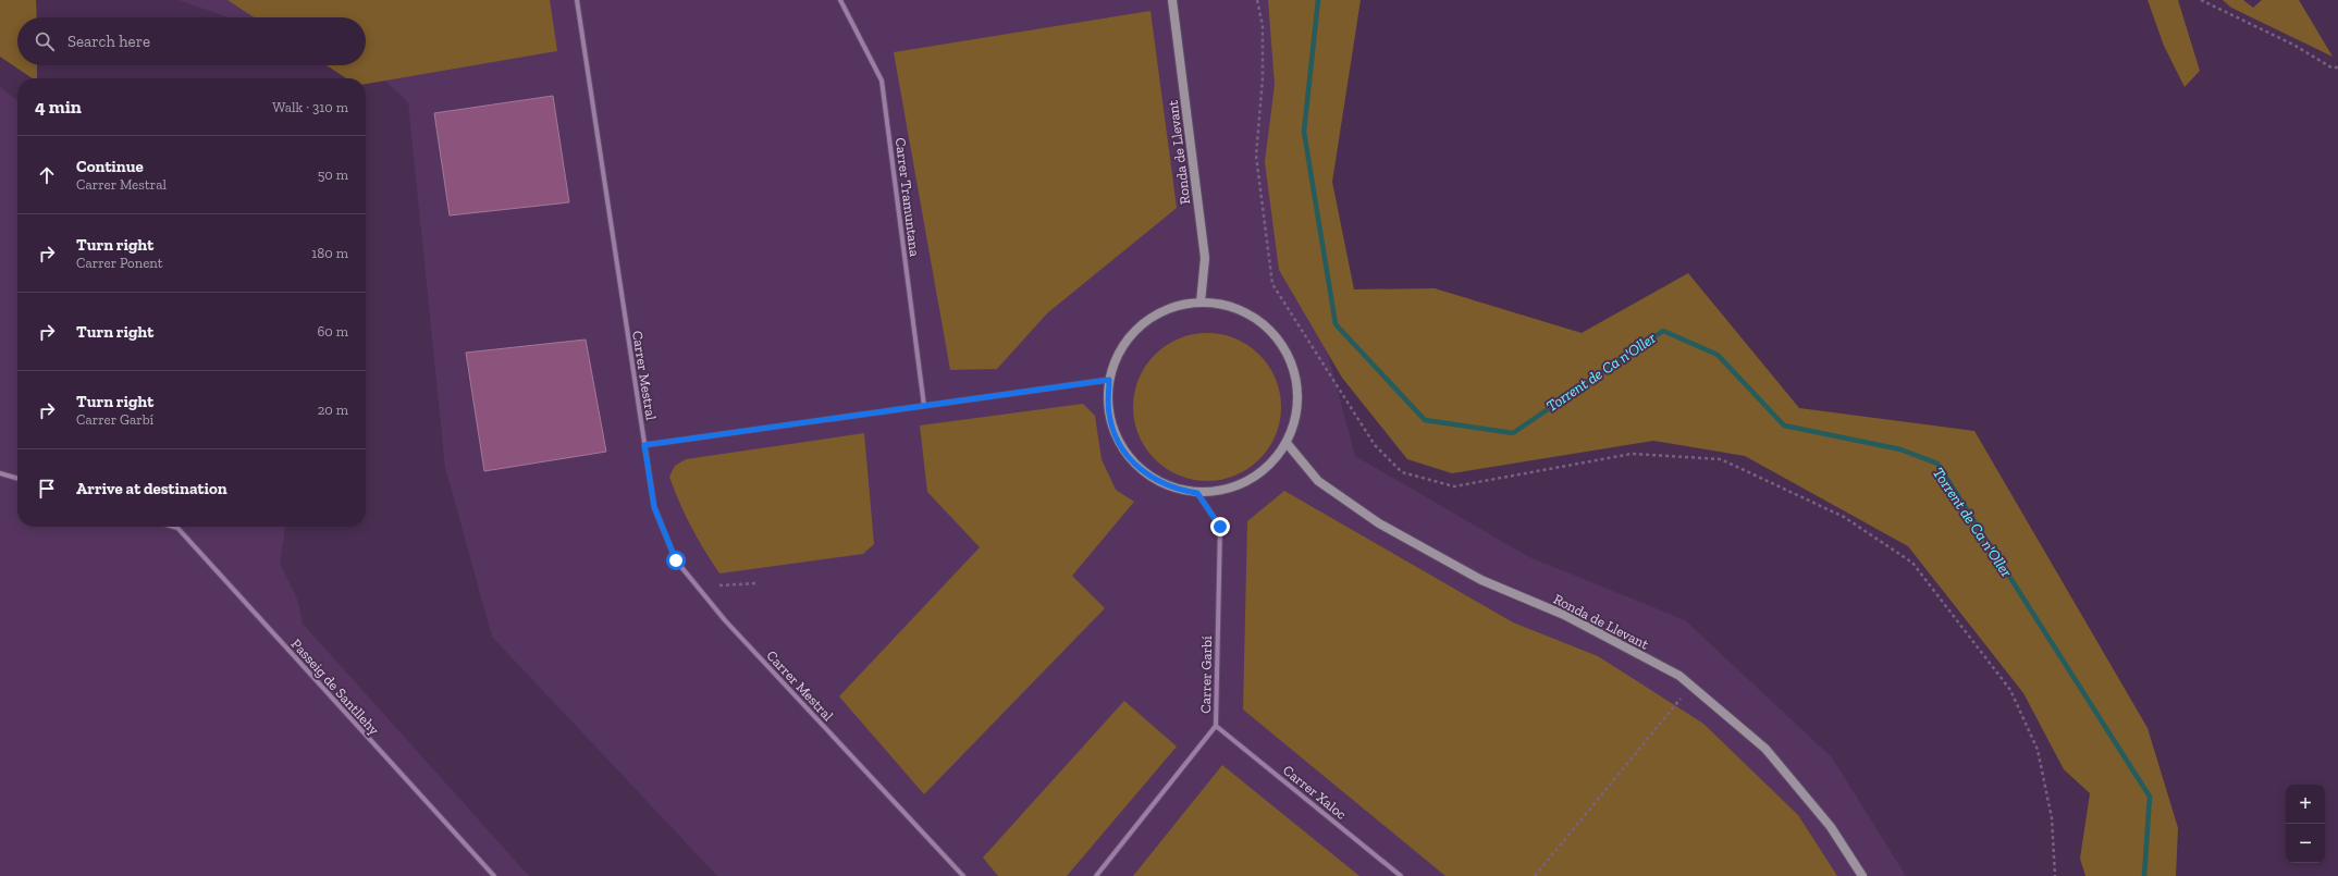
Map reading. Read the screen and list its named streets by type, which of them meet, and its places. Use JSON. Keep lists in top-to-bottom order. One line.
{"streets":{"main road":["Ronda de Llevant"],"street":["Carrer Tramuntana","Carrer Mestral","Carrer Garbí","Passeig de Santllehy","Carrer Xaloc"]},"crossings":[["Carrer Garbí","Carrer Xaloc"]],"water":["Torrent de Ca n'Oller"],"page":{"search":"Search here","heading":["4 min","Walk · 310 m"],"list":[["Continue","Carrer Mestral","50 m"],["Turn right","Carrer Ponent","180 m"],["Turn right","60 m"],["Turn right","Carrer Garbí","20 m"],"Arrive at destination"],"map_buttons":["+","−"]}}
